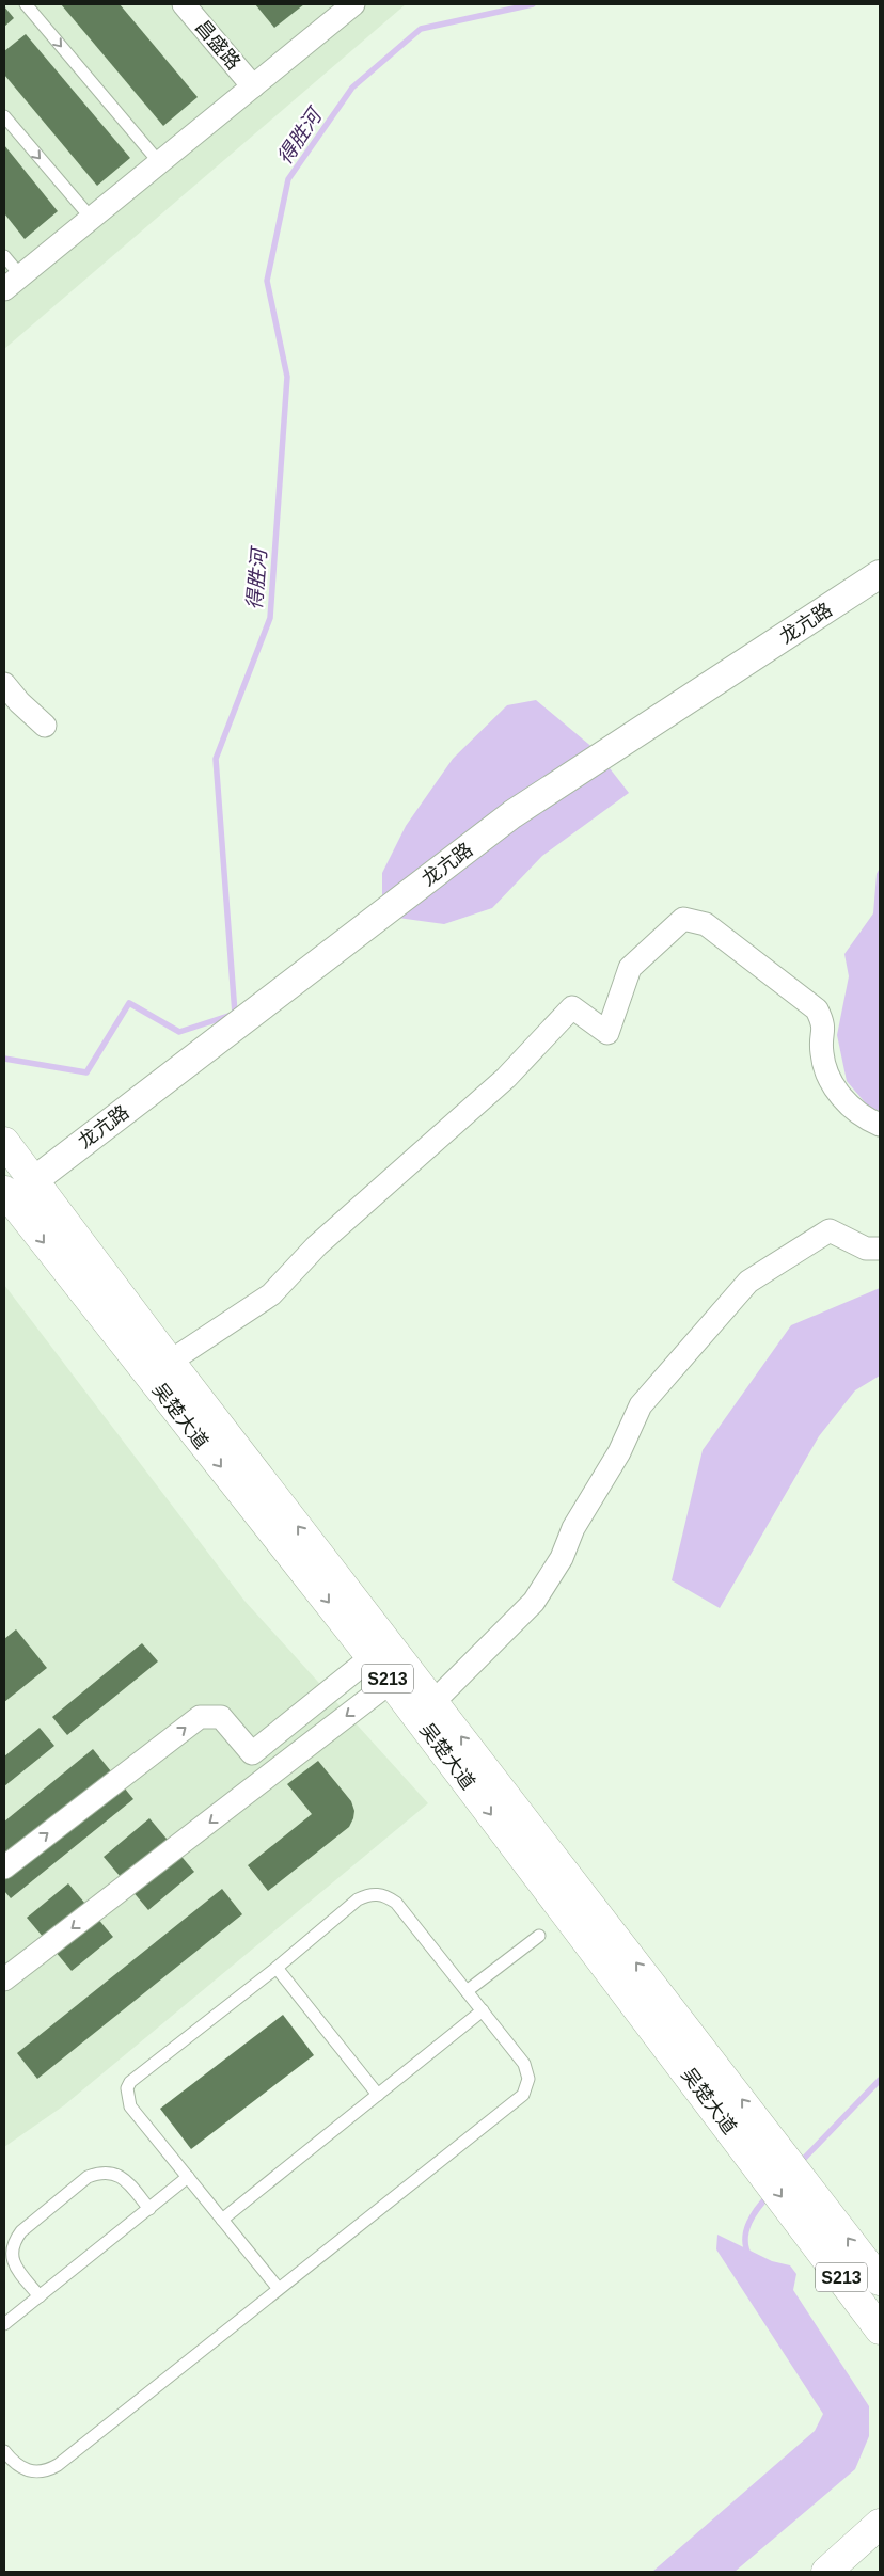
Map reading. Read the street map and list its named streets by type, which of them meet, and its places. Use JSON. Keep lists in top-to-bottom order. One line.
{"streets":{"main road":["吴楚大道","S213"],"street":["昌盛路","龙亢路"]},"crossings":[["龙亢路","吴楚大道"]],"water":["得胜河"]}
